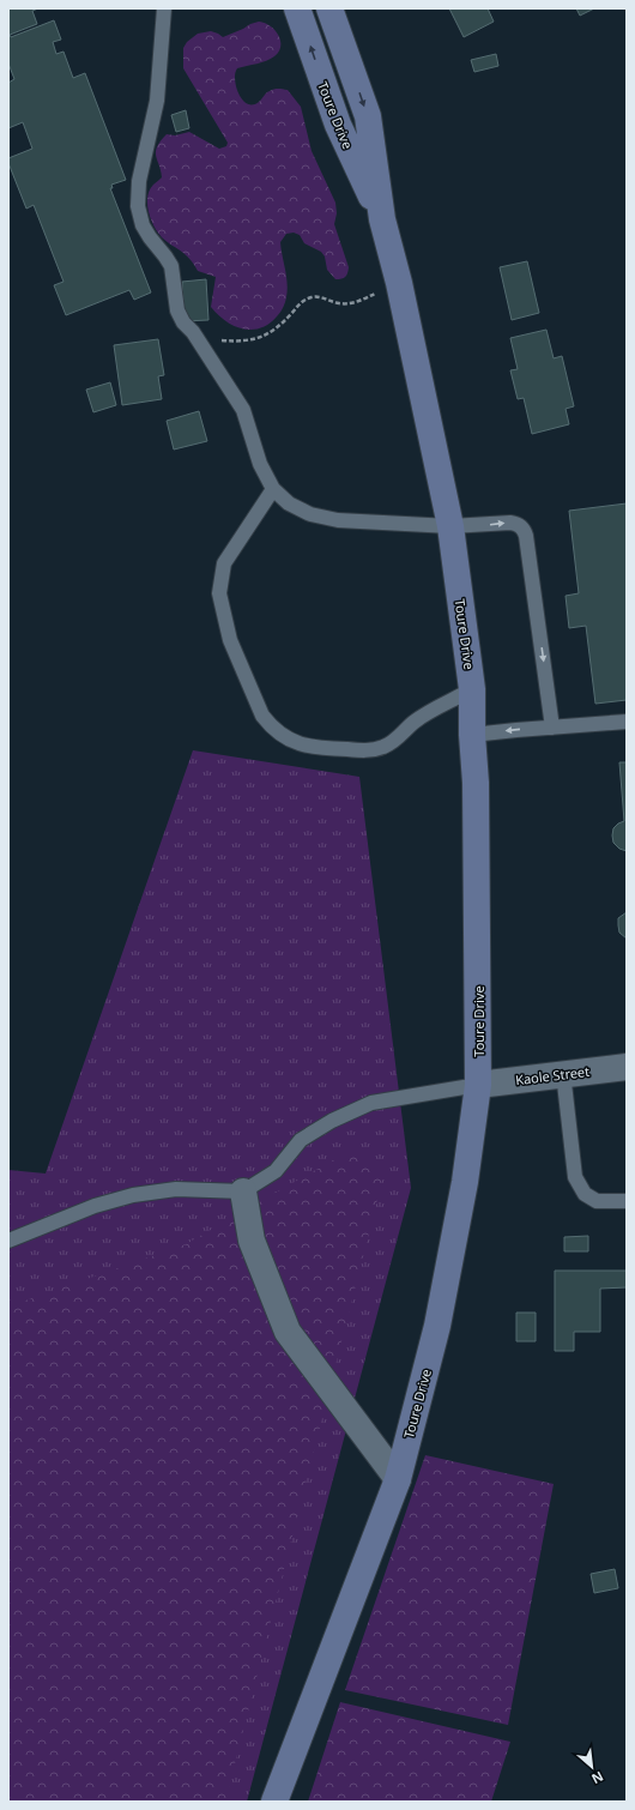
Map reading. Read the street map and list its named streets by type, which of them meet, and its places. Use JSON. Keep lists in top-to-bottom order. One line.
{"streets":{"street":["Toure Drive","Kaole Street"]},"crossings":[["Toure Drive","Kaole Street"]],"north":"bottom right"}
